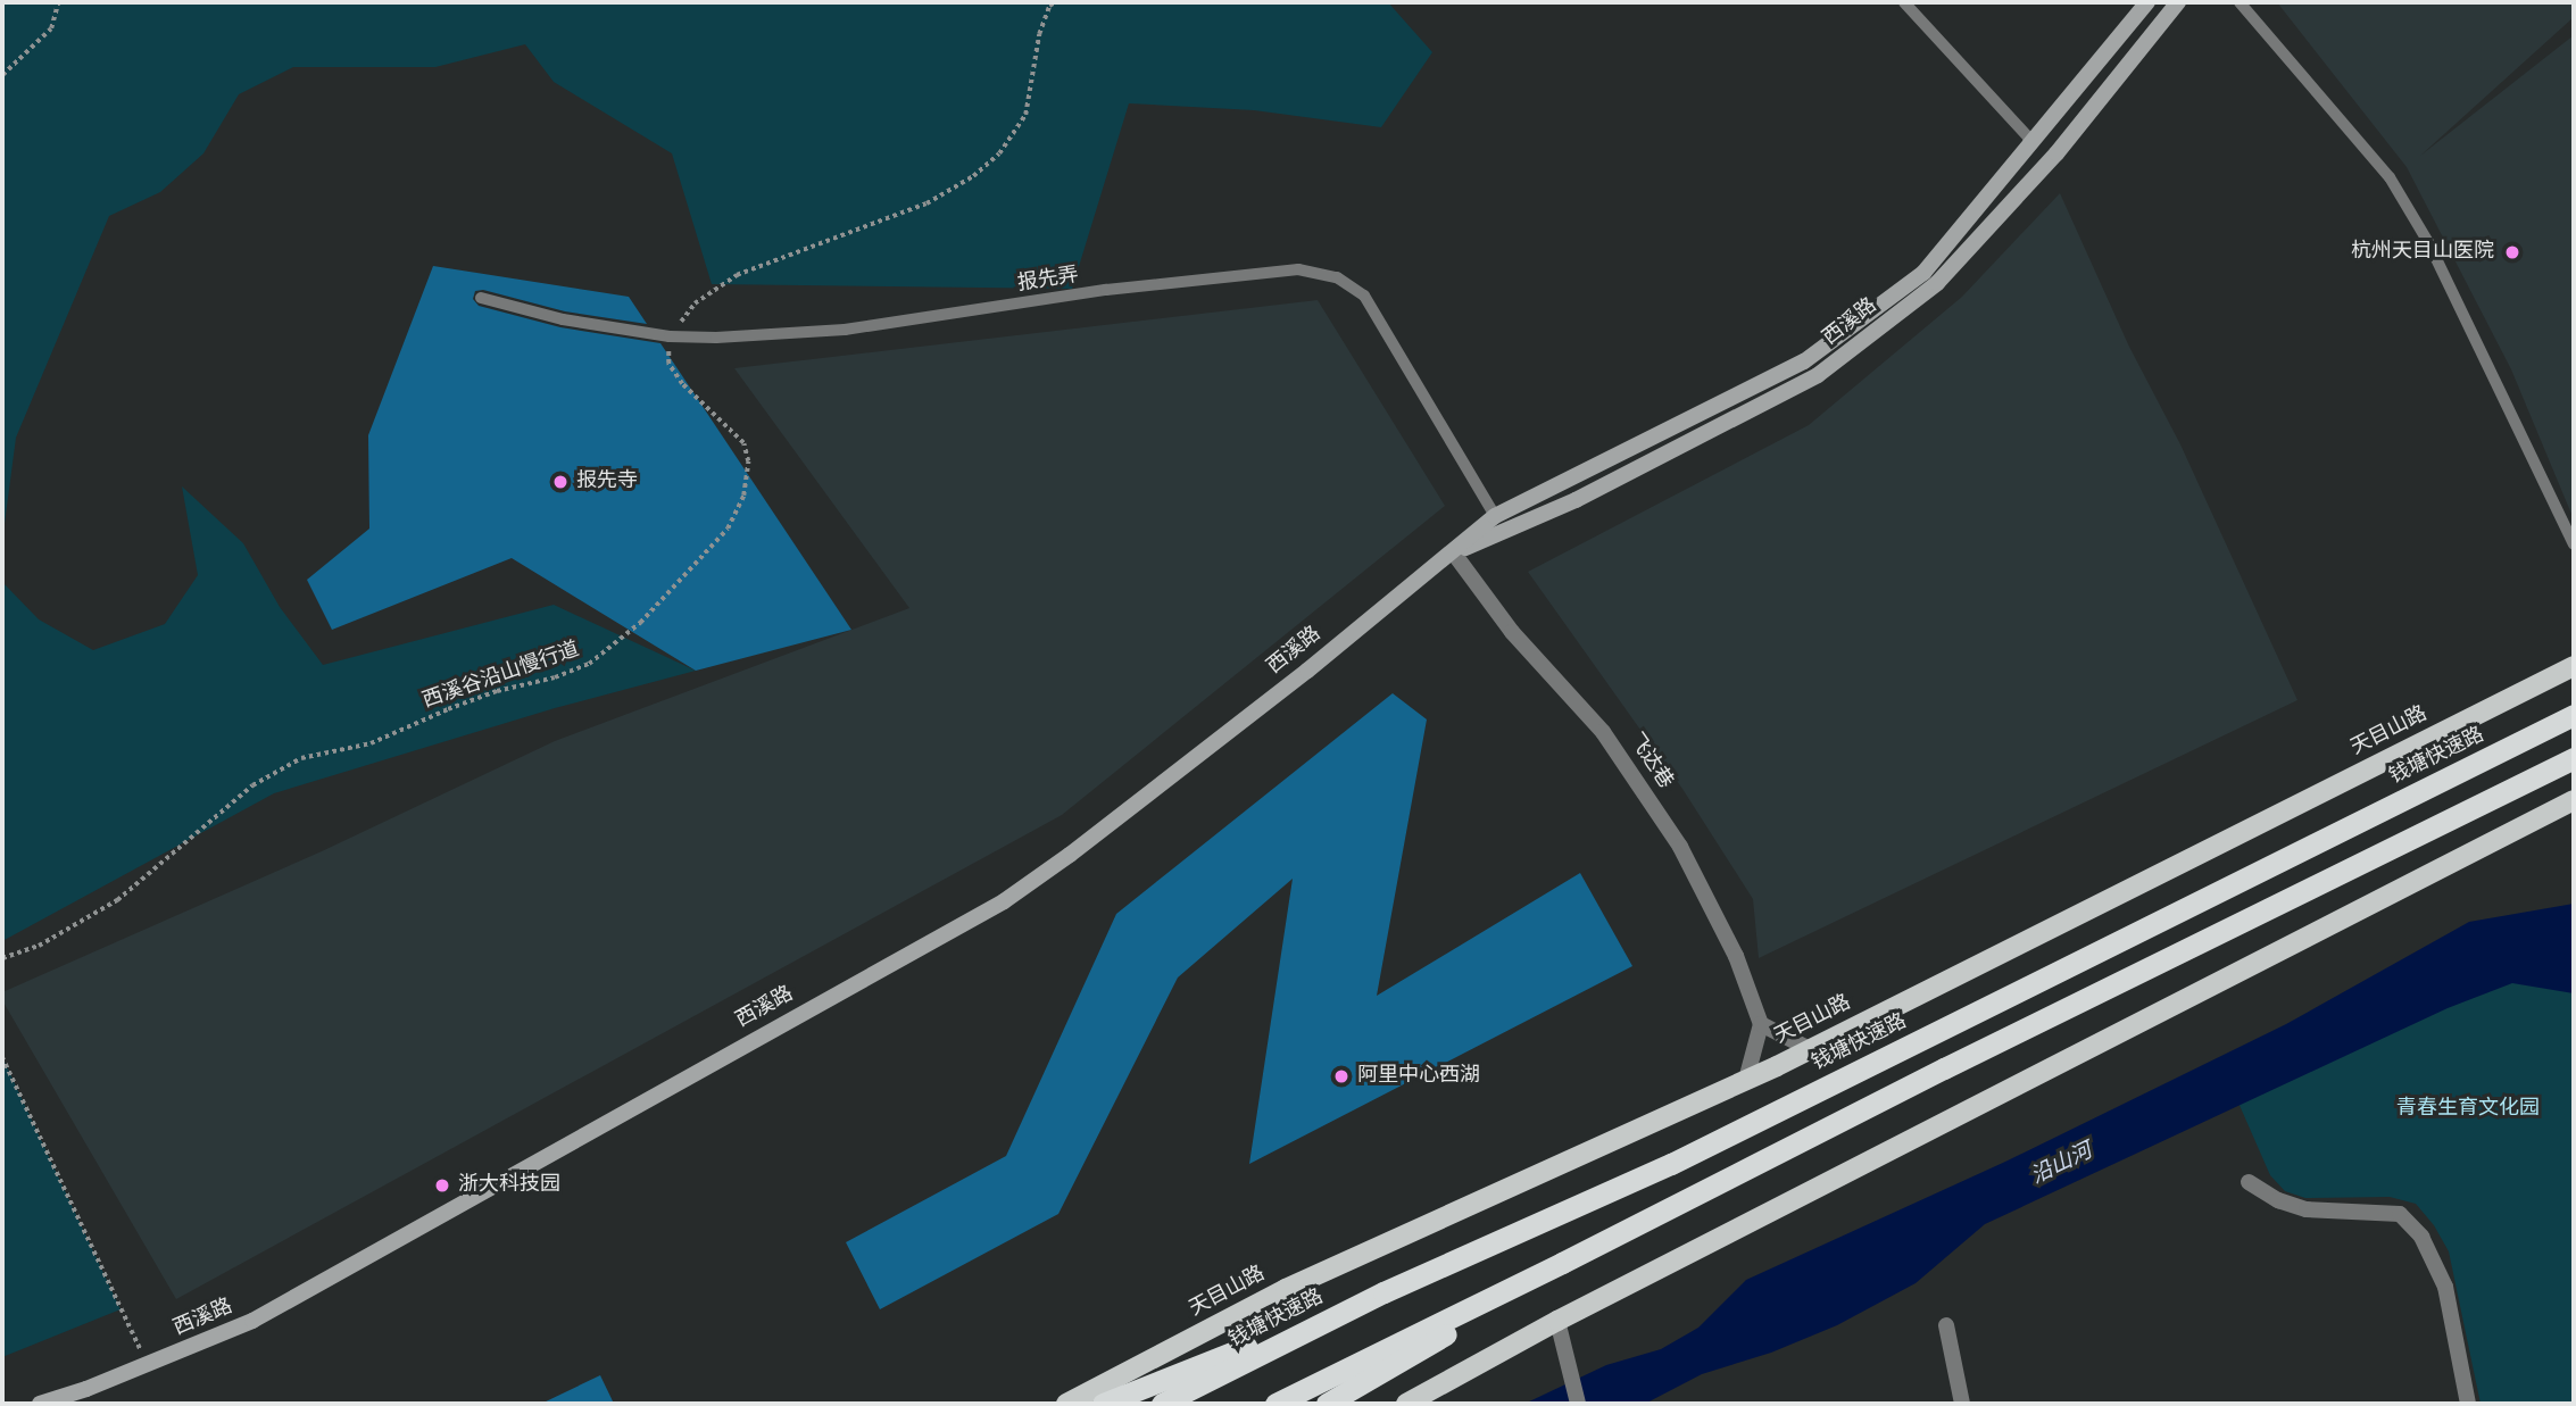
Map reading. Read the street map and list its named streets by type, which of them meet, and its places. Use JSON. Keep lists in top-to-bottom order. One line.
{"streets":{"highway":["钱塘快速路"],"main road":["西溪路","天目山路"],"street":["飞达巷"],"lane":["报先弄"],"path":["西溪谷沿山慢行道"]},"crossings":[["报先弄","西溪路"],["报先弄","西溪谷沿山慢行道"],["西溪路","飞达巷"]],"water":["沿山河"],"parks":["青春生育文化园"],"places":["杭州天目山医院","报先寺","阿里中心·西湖","浙大科技园"]}
